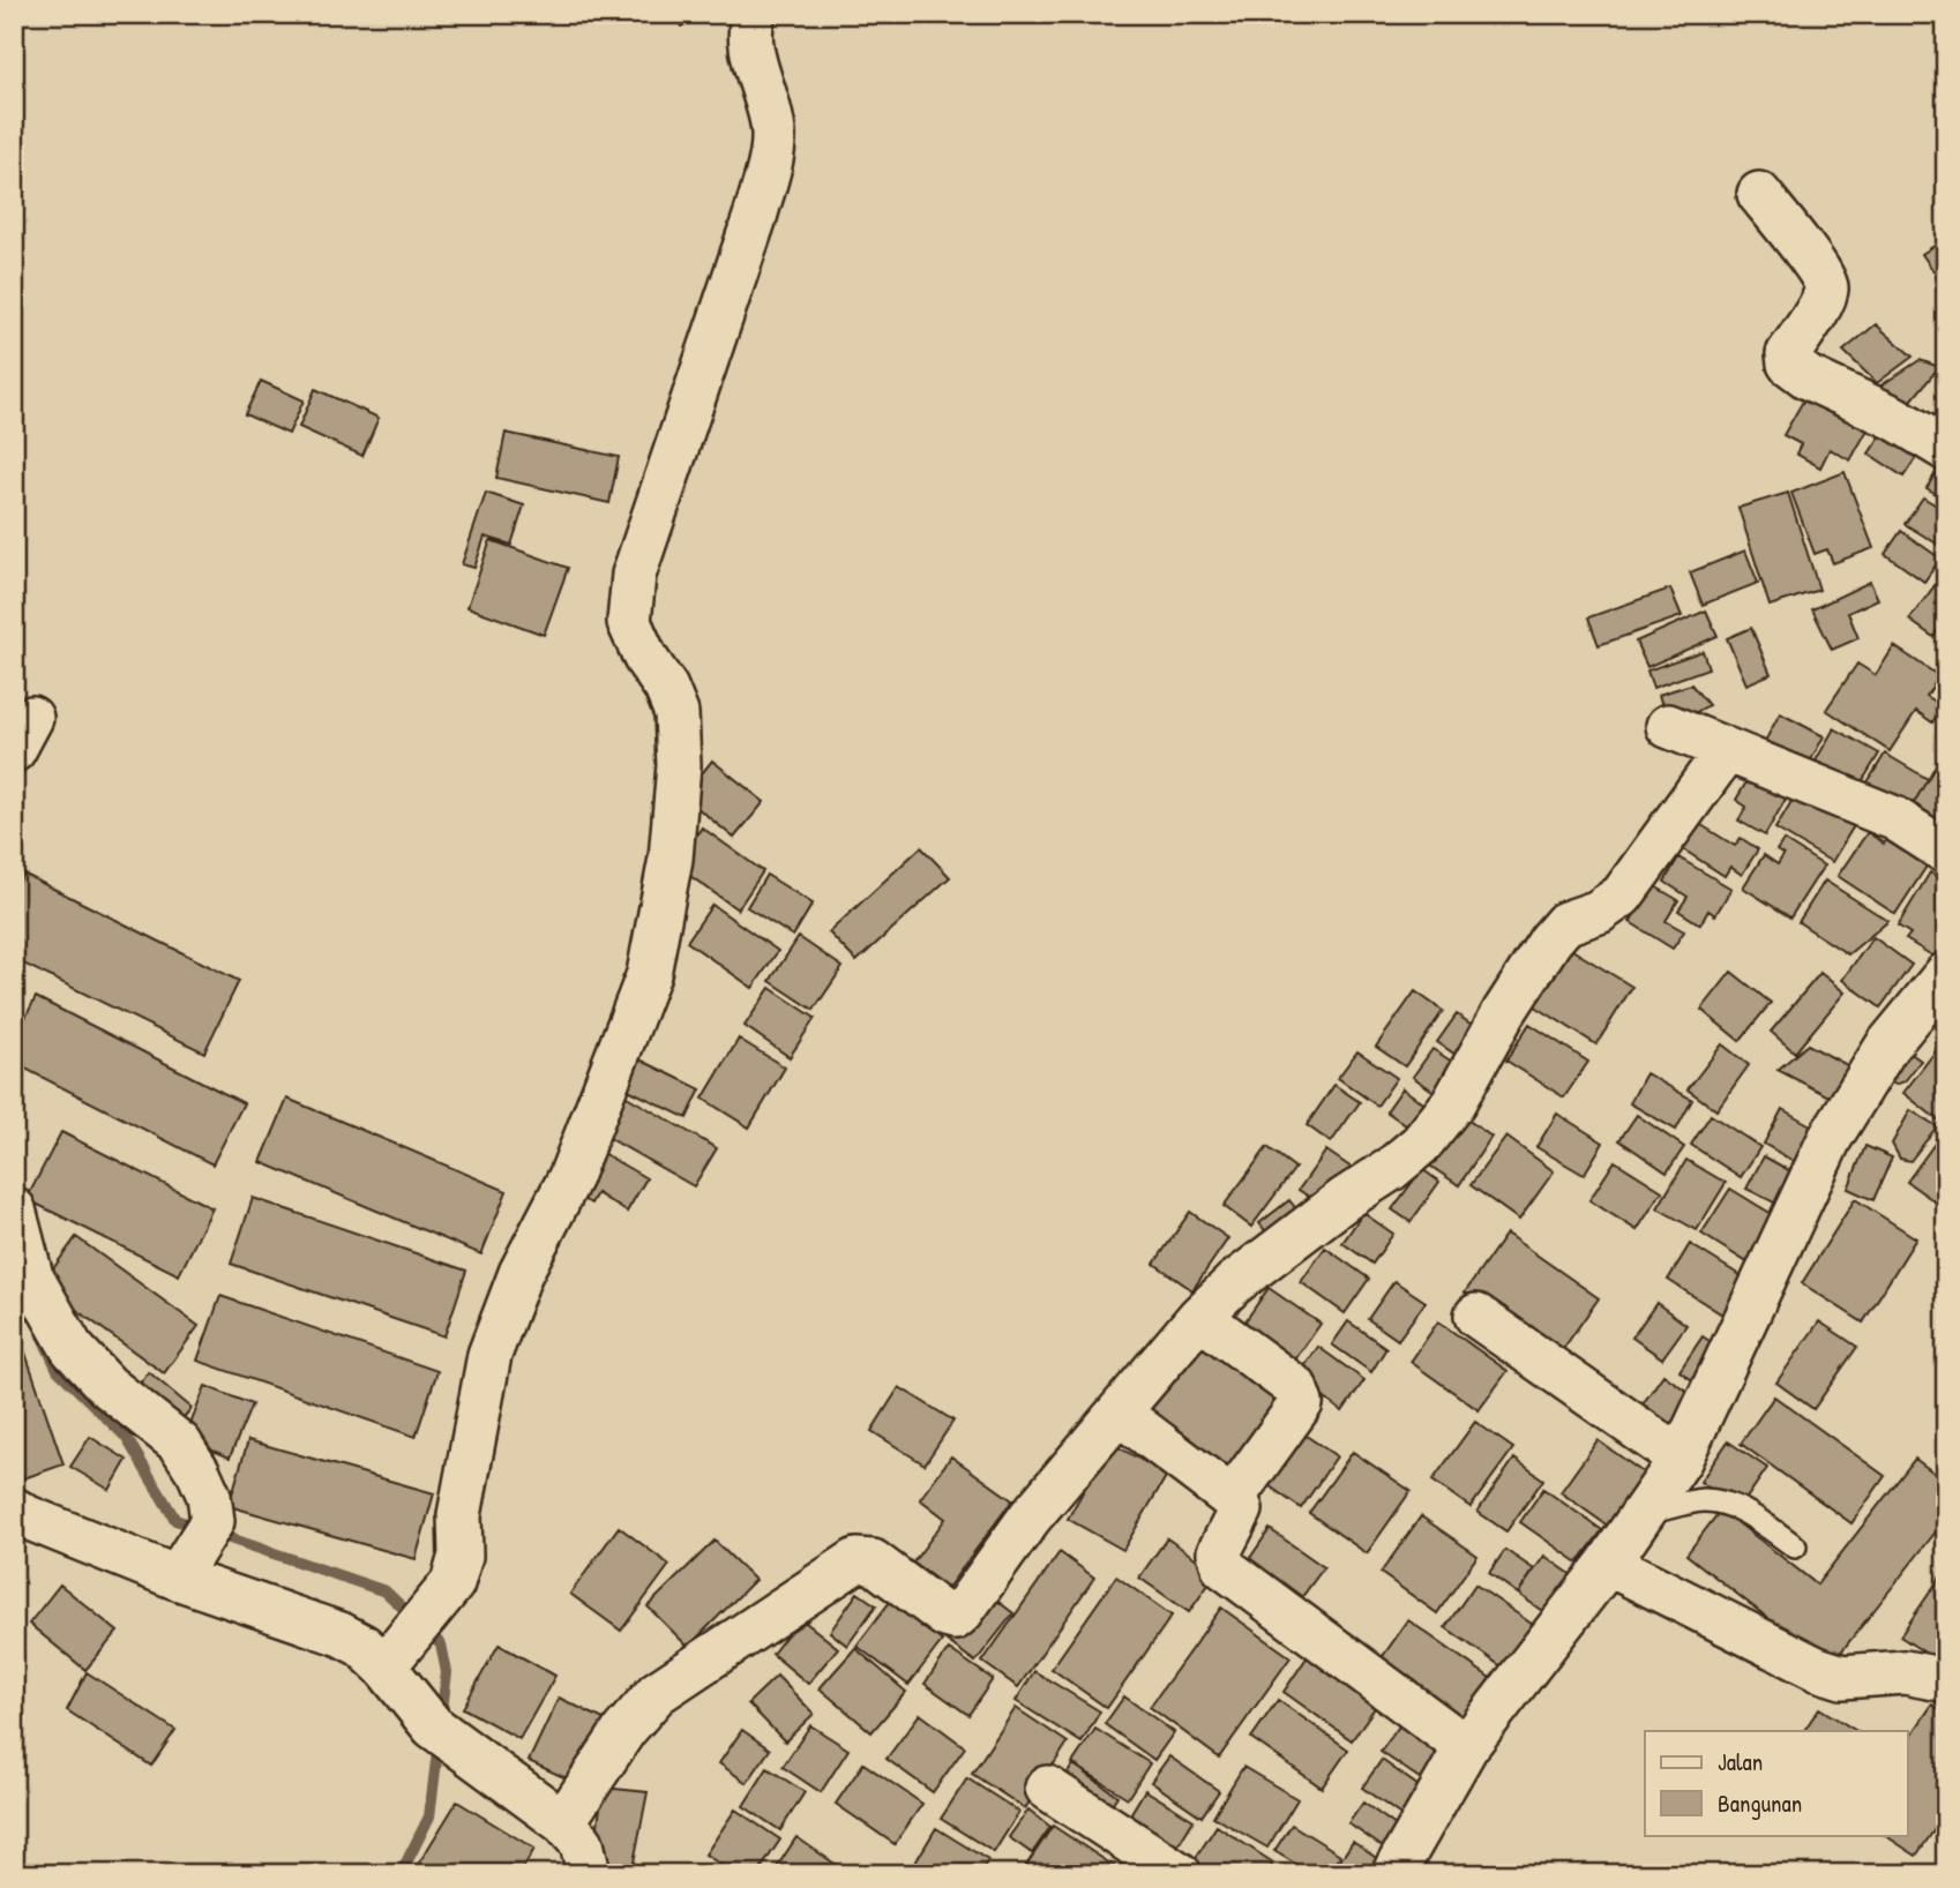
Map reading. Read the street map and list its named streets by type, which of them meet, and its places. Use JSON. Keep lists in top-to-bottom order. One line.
{"legend":["Jalan","Bangunan"]}
